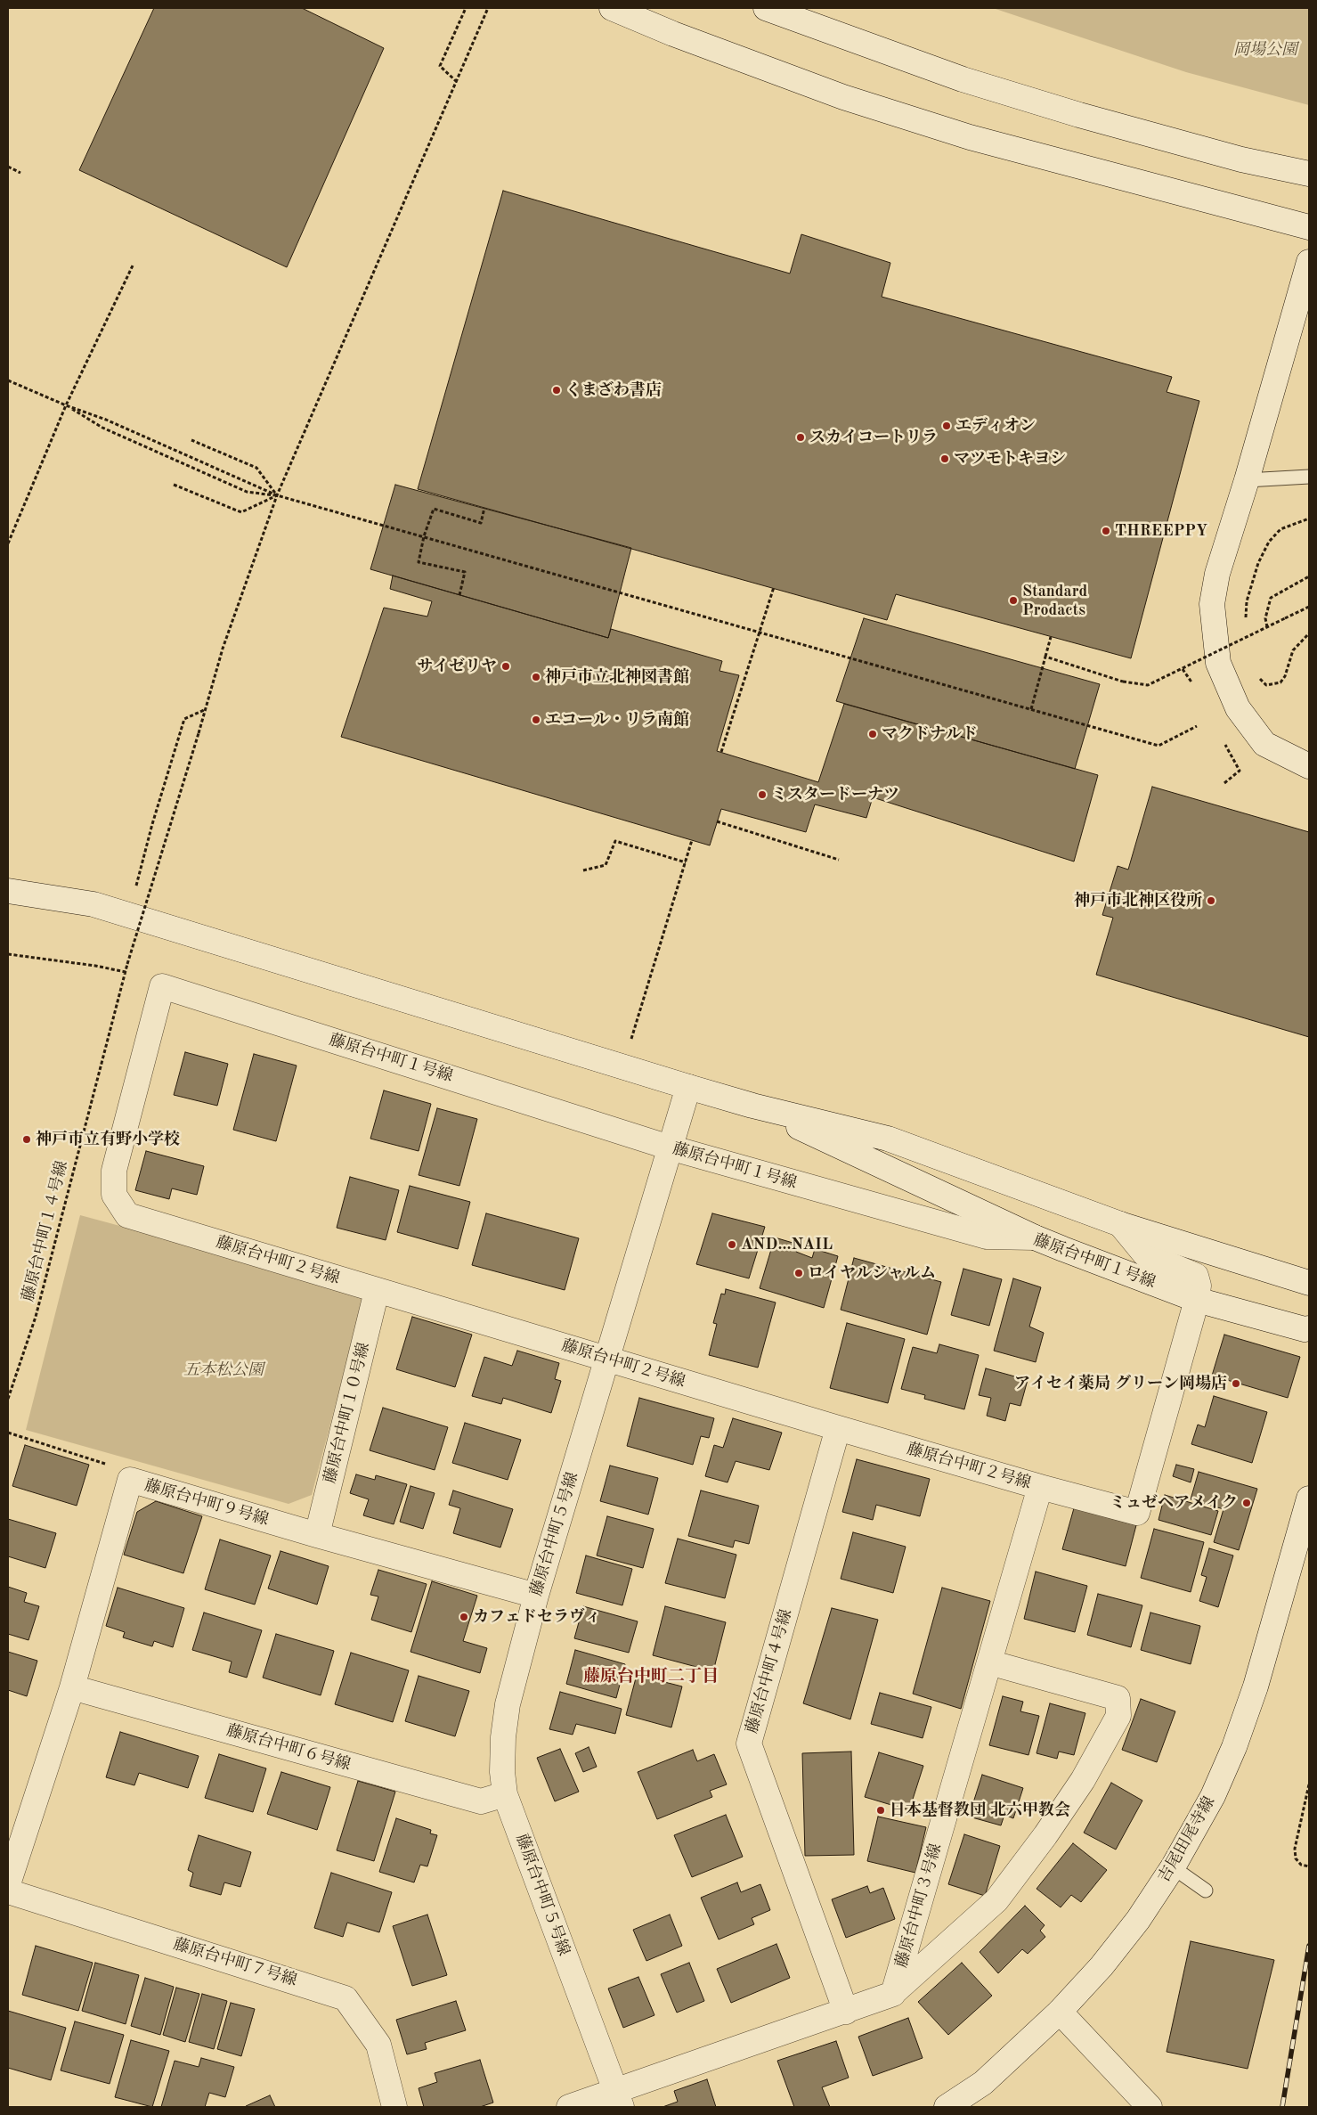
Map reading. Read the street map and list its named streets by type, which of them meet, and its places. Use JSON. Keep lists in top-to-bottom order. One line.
{"streets":{"street":["藤原台中町１号線","藤原台中町２号線","藤原台中町１０号線","藤原台中町９号線","藤原台中町５号線","藤原台中町４号線","藤原台中町６号線","吉尾田尾寺線","藤原台中町３号線","藤原台中町７号線"],"path":["藤原台中町１４号線"]},"crossings":[["藤原台中町１号線","藤原台中町２号線"],["藤原台中町１号線","藤原台中町５号線"],["藤原台中町２号線","藤原台中町１０号線"],["藤原台中町２号線","藤原台中町５号線"],["藤原台中町２号線","藤原台中町４号線"],["藤原台中町２号線","藤原台中町３号線"],["藤原台中町１０号線","藤原台中町９号線"],["藤原台中町９号線","藤原台中町５号線"],["藤原台中町９号線","藤原台中町６号線"],["藤原台中町５号線","藤原台中町６号線"]],"districts":["藤原台中町二丁目"],"parks":["岡場公園","五本松公園"],"places":["くまざわ書店","エディオン","スカイコートリラ","マツモトキヨシ","THREEPPY","Standard Prodacts","サイゼリヤ","神戸市立北神図書館","エコール・リラ南館","マクドナルド","ミスタードーナツ","神戸市北神区役所","神戸市立有野小学校","AND...NAIL","ロイヤルシャルム","アイセイ薬局 グリーン岡場店","ミュゼヘアメイク","カフェドセラヴィ","日本基督教団 北六甲教会"]}
